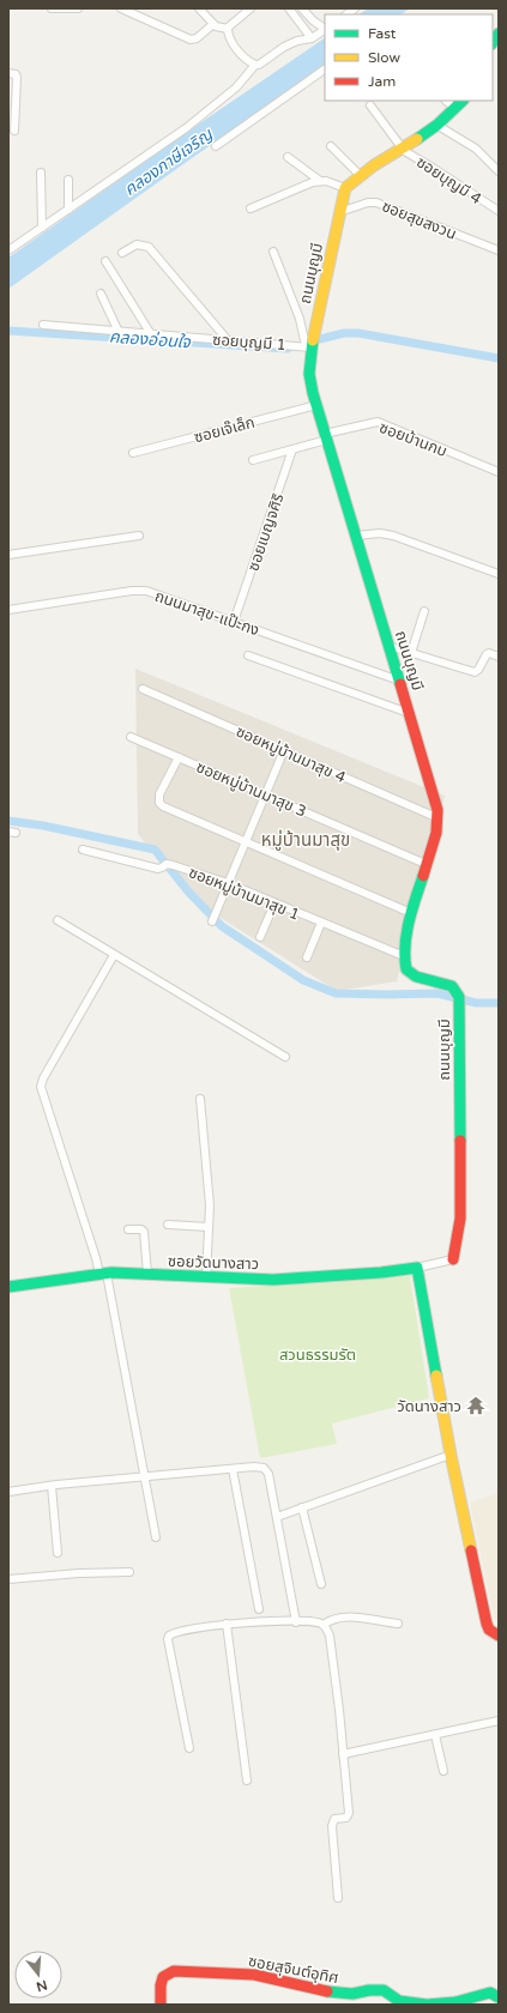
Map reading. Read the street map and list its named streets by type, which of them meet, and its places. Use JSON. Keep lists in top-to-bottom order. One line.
{"streets":{"street":["ซอยบุญมี 4","ซอยสุขสงวน","ถนนบุญมี","ซอยบุญมี 1","ซอยเจ๊เล็ก","ซอยบ้านกบ","ซอยเบญจศิริ","ถนนมาสุข-แป๊ะกง","ซอยหมู่บ้านมาสุข 4","ซอยหมู่บ้านมาสุข 3","ซอยหมู่บ้านมาสุข 1","ซอยวัดนางสาว","ซอยสุจินต์อุทิศ"]},"crossings":[["ซอยสุขสงวน","ถนนบุญมี"],["ถนนบุญมี","ซอยบุญมี 1"],["ถนนบุญมี","ซอยเจ๊เล็ก"],["ถนนบุญมี","ซอยบ้านกบ"],["ถนนบุญมี","ถนนมาสุข-แป๊ะกง"],["ถนนบุญมี","ซอยหมู่บ้านมาสุข 4"],["ถนนบุญมี","ซอยหมู่บ้านมาสุข 3"],["ถนนบุญมี","ซอยหมู่บ้านมาสุข 1"]],"districts":["หมู่บ้านมาสุข"],"water":["คลองภาษีเจริญ","คลองอ่อนใจ"],"parks":["สวนธรรมรัต"],"places":{"temple":["วัดนางสาว"]},"legend":["Fast","Slow","Jam"],"north":"bottom"}
